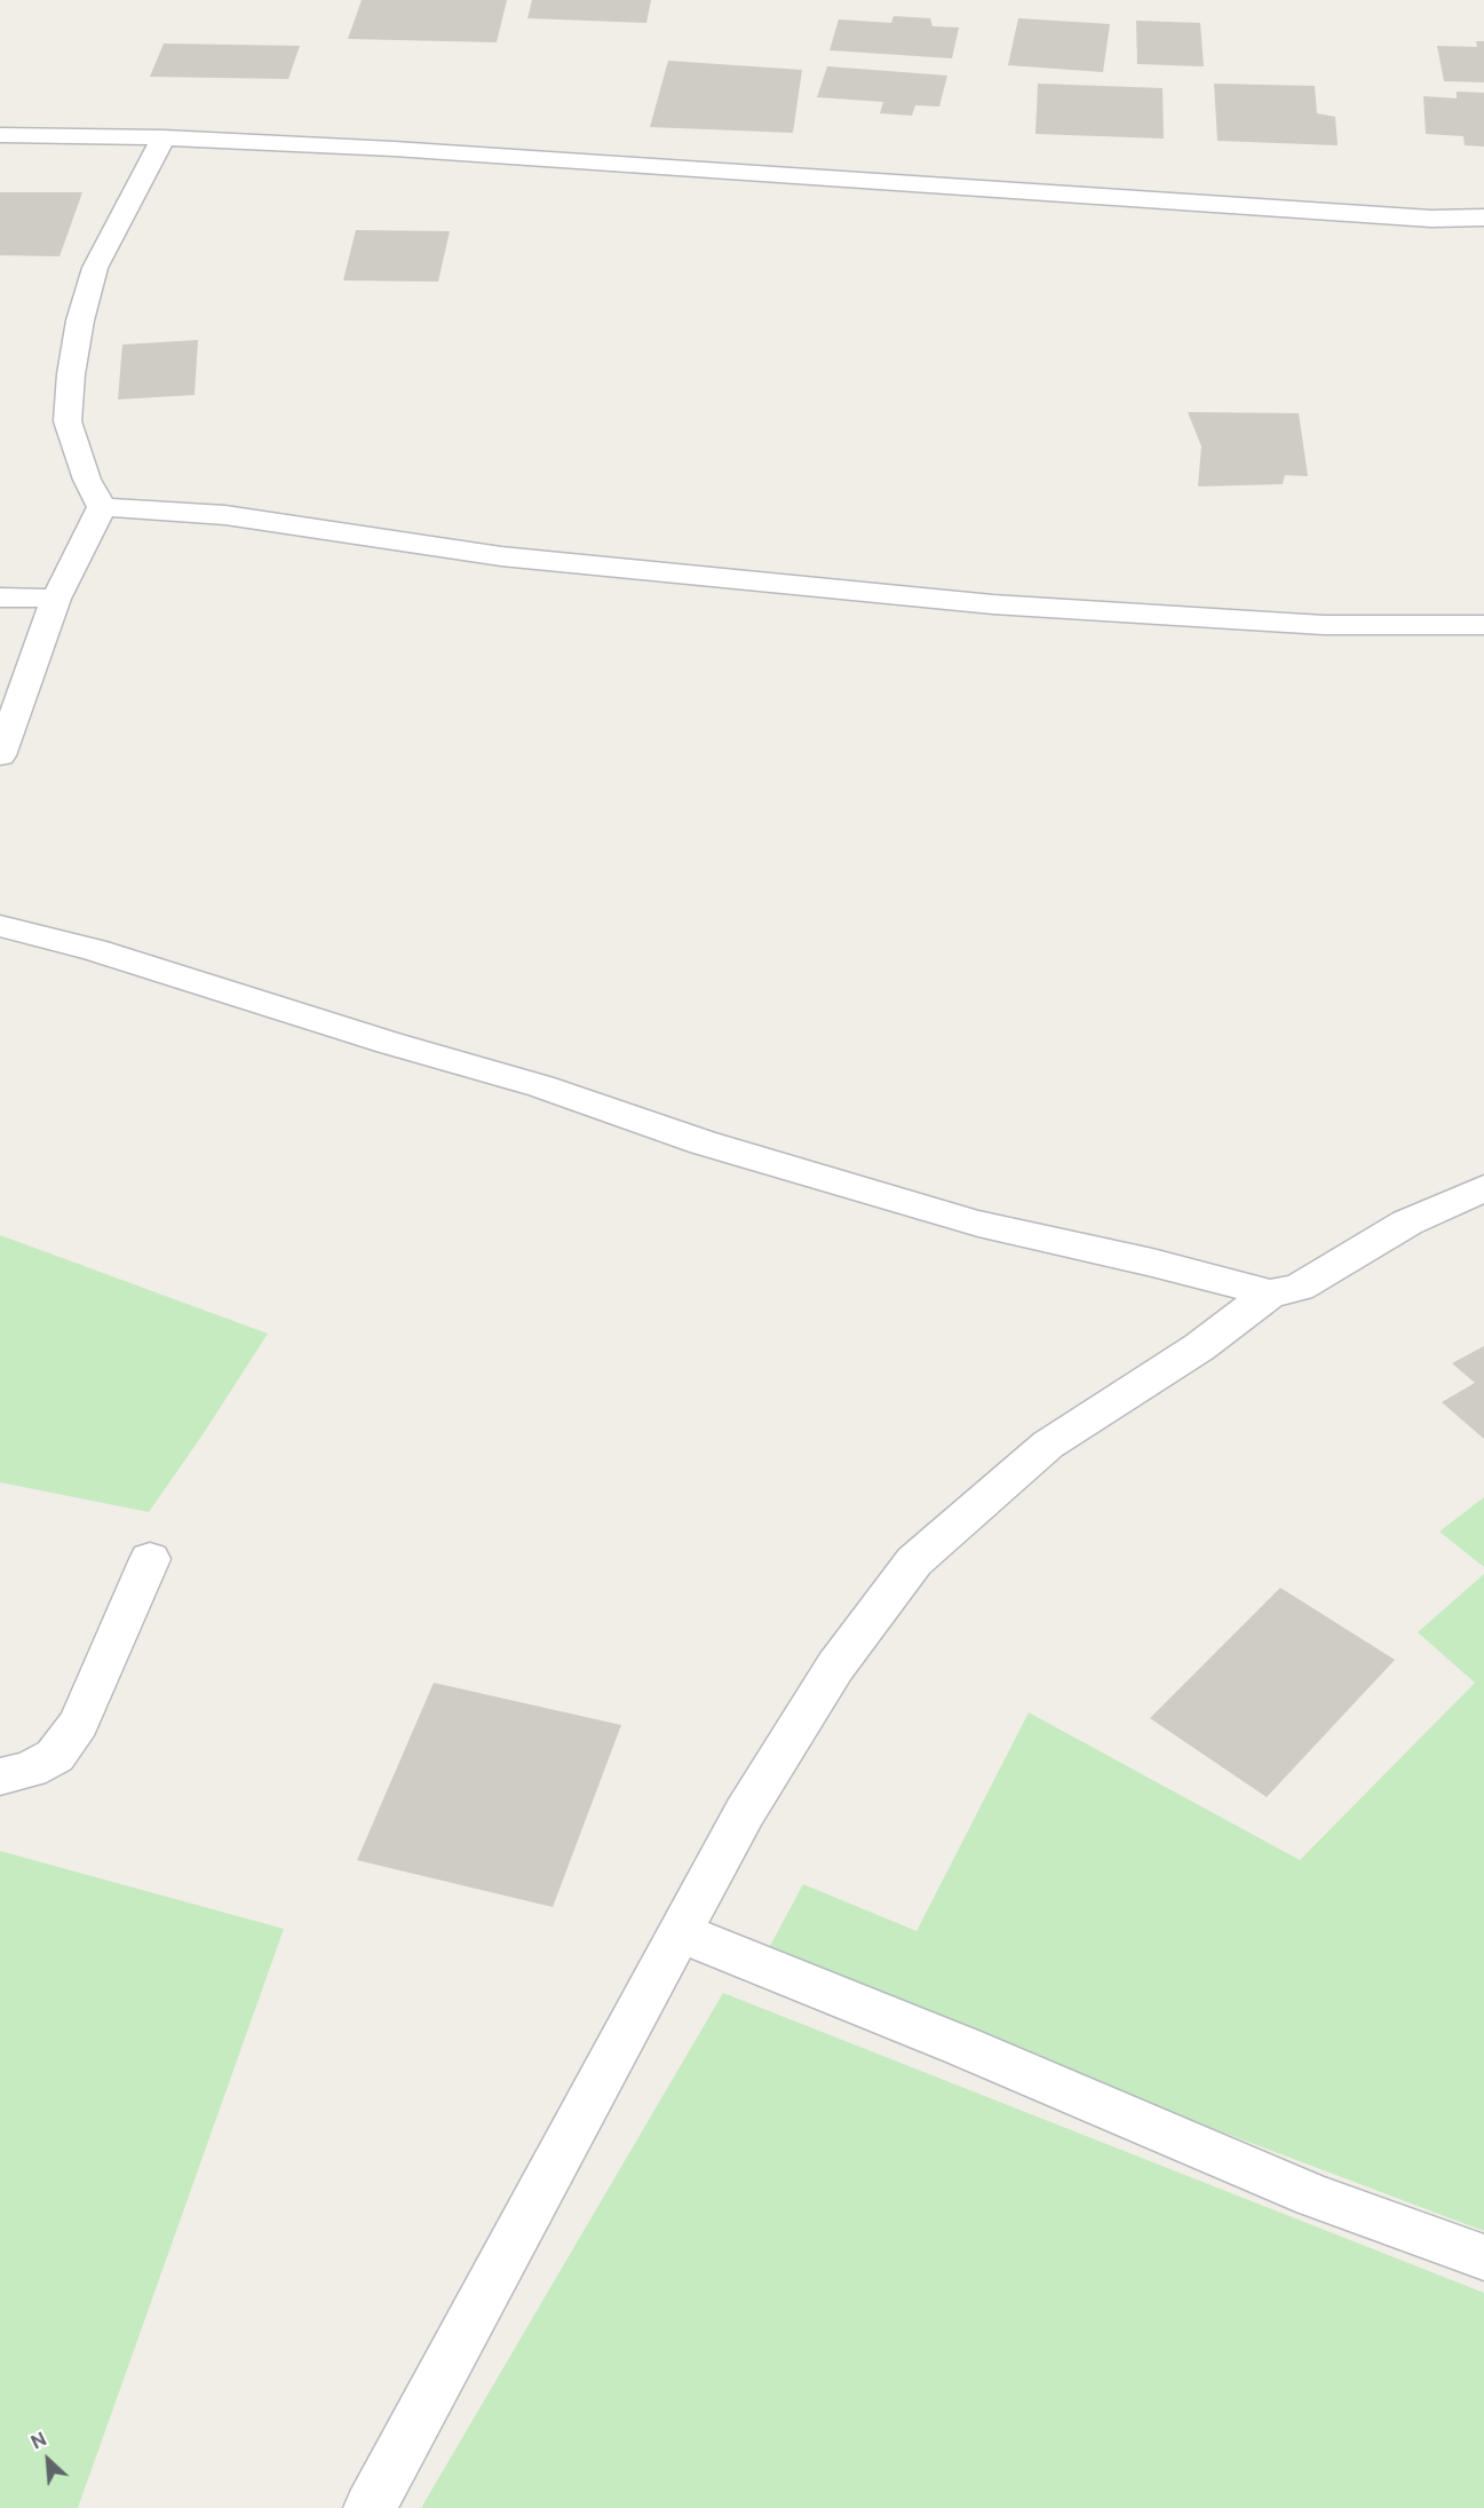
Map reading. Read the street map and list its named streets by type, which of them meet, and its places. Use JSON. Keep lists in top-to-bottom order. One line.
{"north":"top left"}
